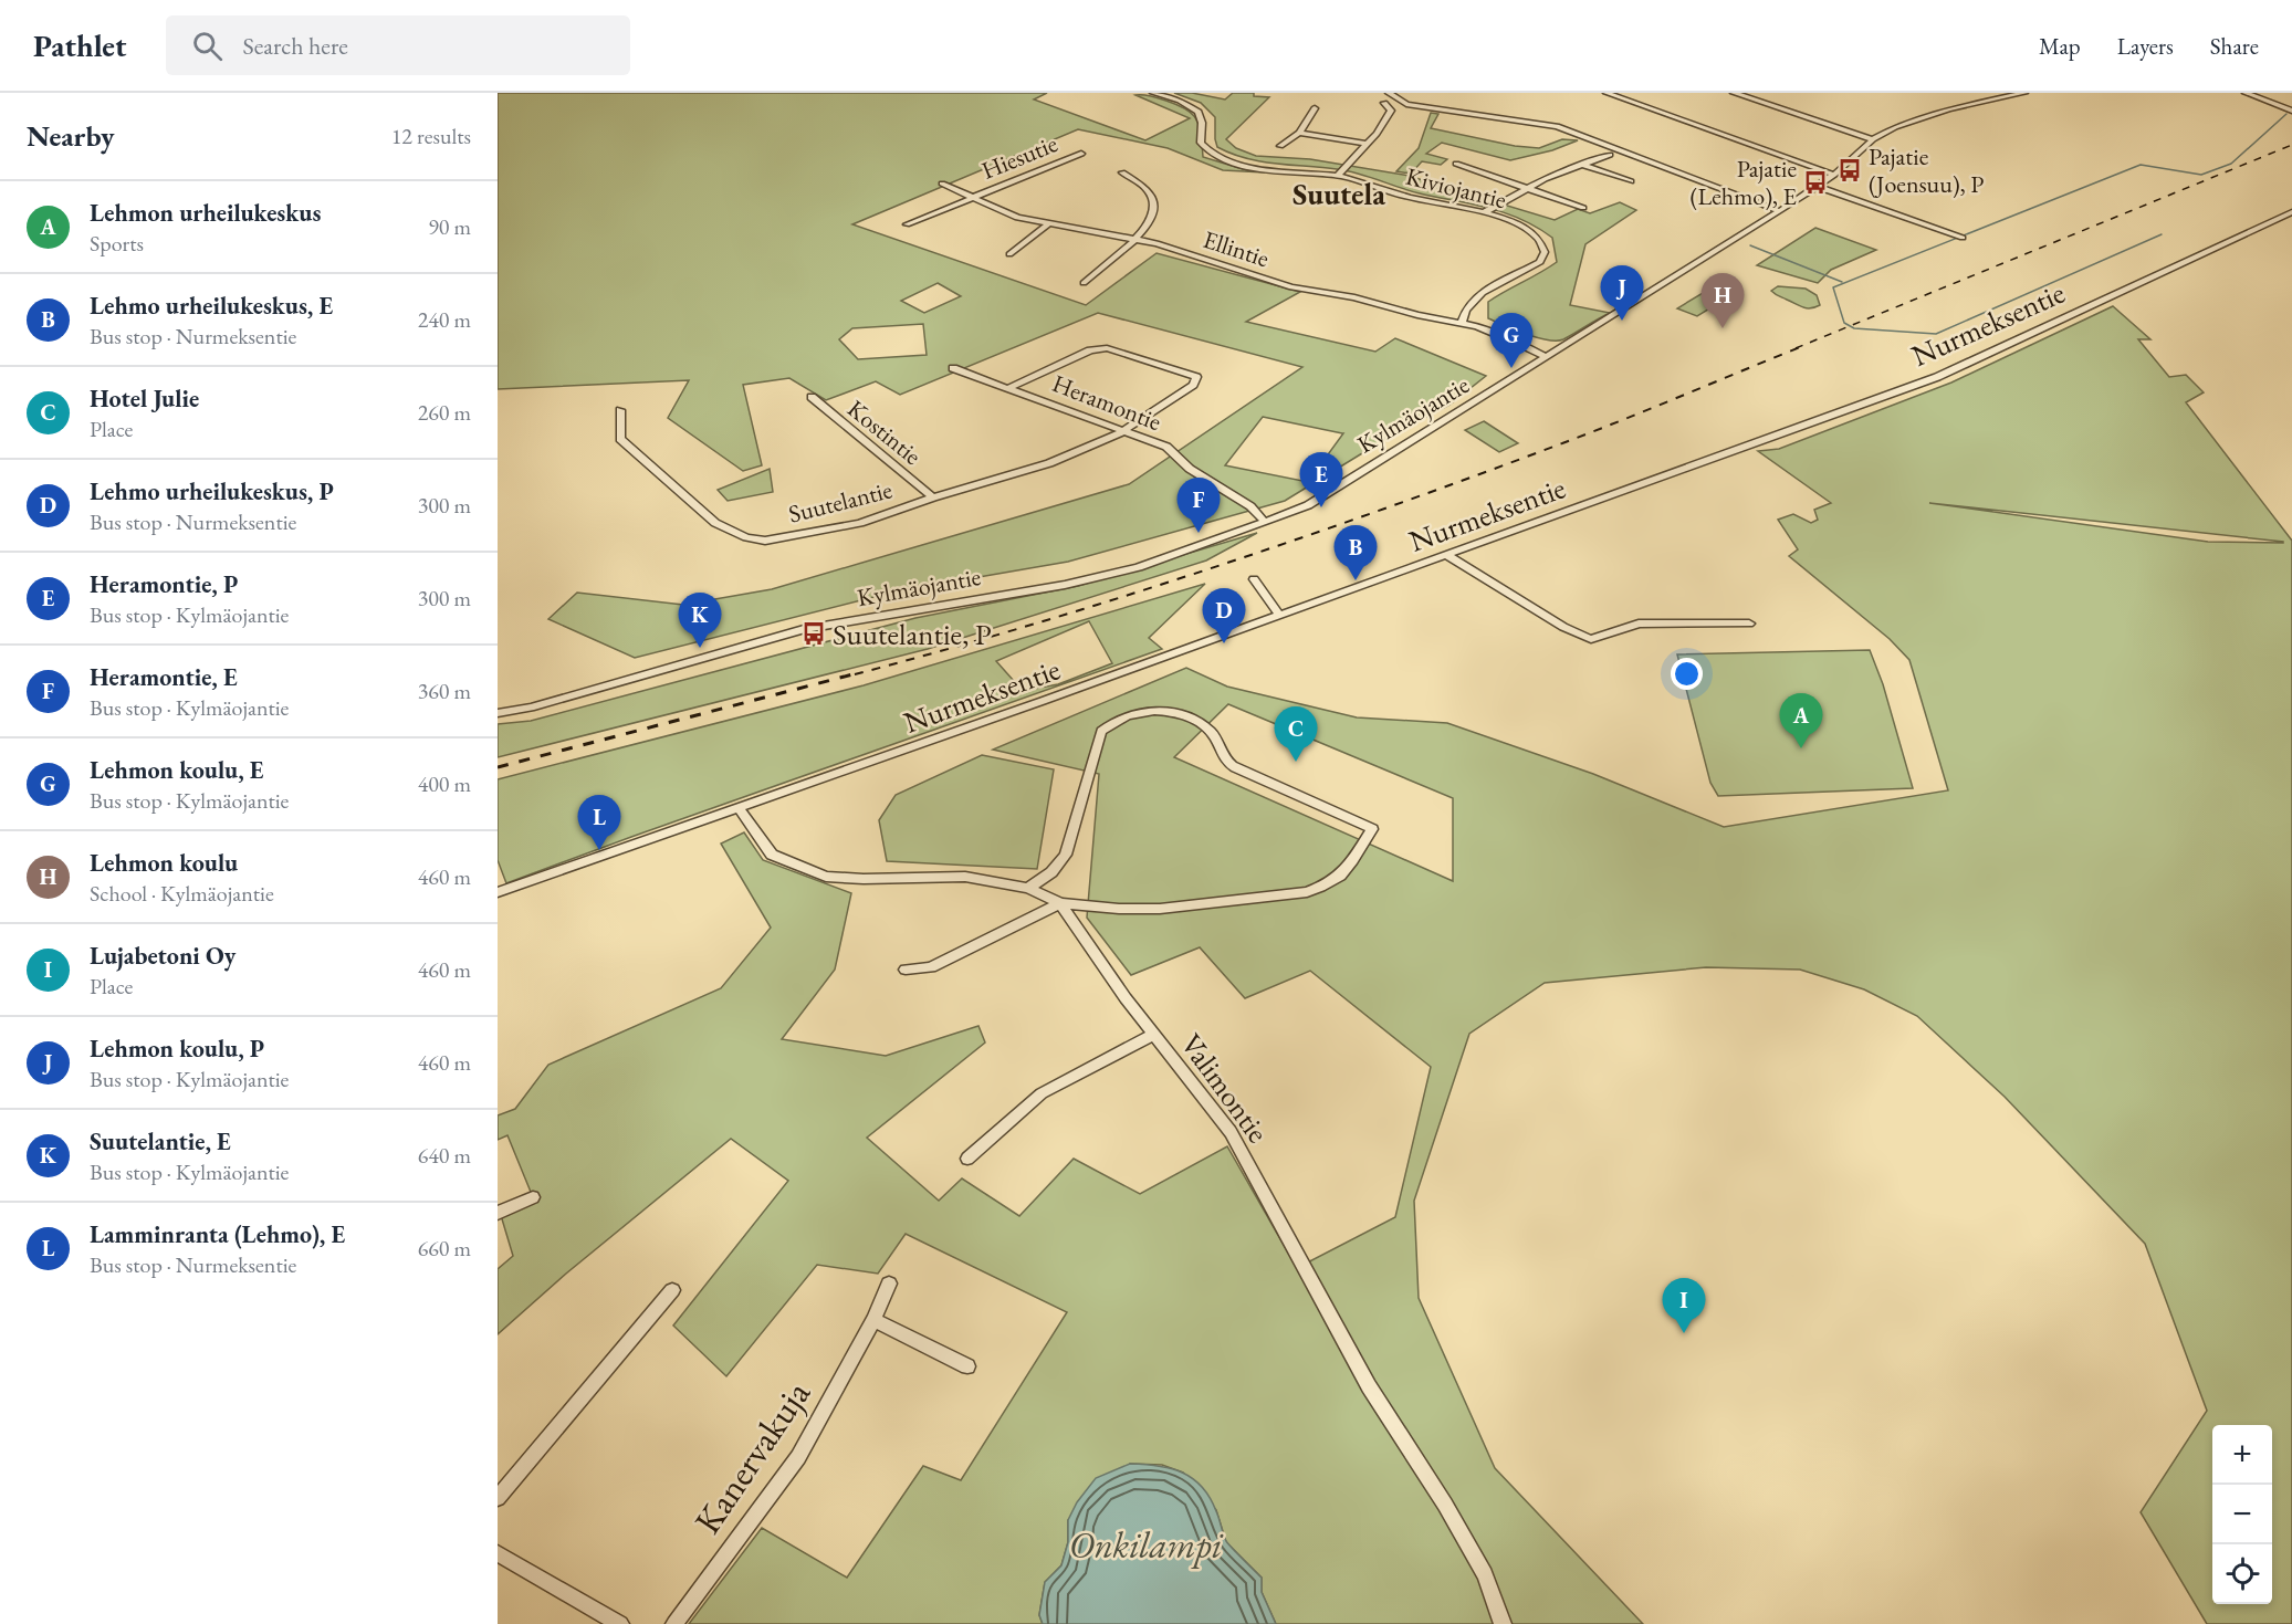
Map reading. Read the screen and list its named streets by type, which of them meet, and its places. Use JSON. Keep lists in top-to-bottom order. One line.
{"streets":{"street":["Hiesutie","Kiviojantie","Ellintie","Nurmeksentie","Heramontie","Kylmäojantie","Kostintie","Suutelantie","Valimontie","Kanervakuja"]},"crossings":[["Hiesutie","Ellintie"],["Kiviojantie","Ellintie"],["Ellintie","Kylmäojantie"],["Heramontie","Kylmäojantie"],["Heramontie","Suutelantie"],["Kostintie","Suutelantie"]],"districts":["Suutela"],"water":["Onkilampi"],"places":{"bus stop":["Pajatie (Joensuu), P","Pajatie (Lehmo), E","Suutelantie, P"]},"page":{"header":"Pathlet","search":"Search here","nav":["Map","Layers","Share"],"heading":["Nearby","12 results"],"list":[{"mark":"A","name":"Lehmon urheilukeskus","note":"Sports","value":"90 m"},{"mark":"B","name":"Lehmo urheilukeskus, E","note":"Bus stop · Nurmeksentie","value":"240 m"},{"mark":"C","name":"Hotel Julie","note":"Place","value":"260 m"},{"mark":"D","name":"Lehmo urheilukeskus, P","note":"Bus stop · Nurmeksentie","value":"300 m"},{"mark":"E","name":"Heramontie, P","note":"Bus stop · Kylmäojantie","value":"300 m"},{"mark":"F","name":"Heramontie, E","note":"Bus stop · Kylmäojantie","value":"360 m"},{"mark":"G","name":"Lehmon koulu, E","note":"Bus stop · Kylmäojantie","value":"400 m"},{"mark":"H","name":"Lehmon koulu","note":"School · Kylmäojantie","value":"460 m"},{"mark":"I","name":"Lujabetoni Oy","note":"Place","value":"460 m"},{"mark":"J","name":"Lehmon koulu, P","note":"Bus stop · Kylmäojantie","value":"460 m"},{"mark":"K","name":"Suutelantie, E","note":"Bus stop · Kylmäojantie","value":"640 m"},{"mark":"L","name":"Lamminranta (Lehmo), E","note":"Bus stop · Nurmeksentie","value":"660 m"}],"pins":["J","H","G","E","F","B","D","K","A","C","L","I"],"map_buttons":["+","−"]}}
